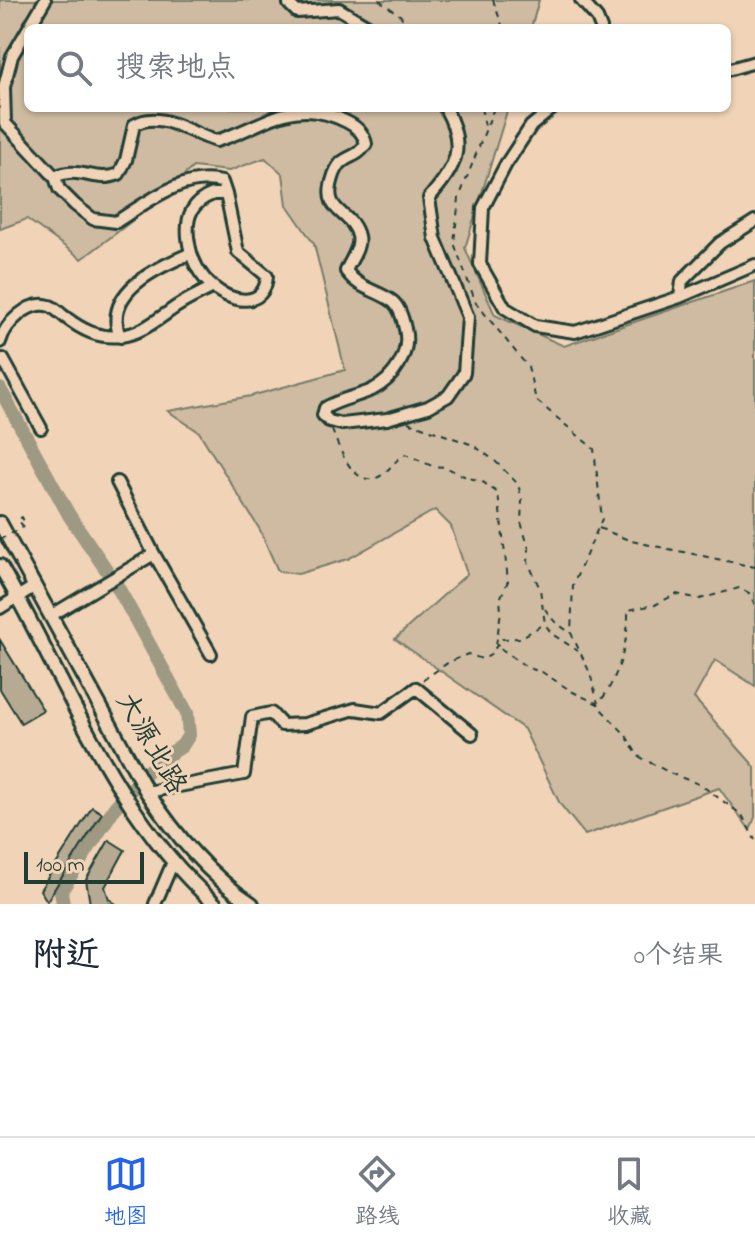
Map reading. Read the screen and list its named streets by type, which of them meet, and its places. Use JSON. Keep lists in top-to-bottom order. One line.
{"streets":{"main road":["大源北路"]},"scale_bar":"100 m","page":{"search":"搜索地点","scale":"100 m","heading":["附近","0个结果"],"nav":["地图","路线","收藏"]}}
